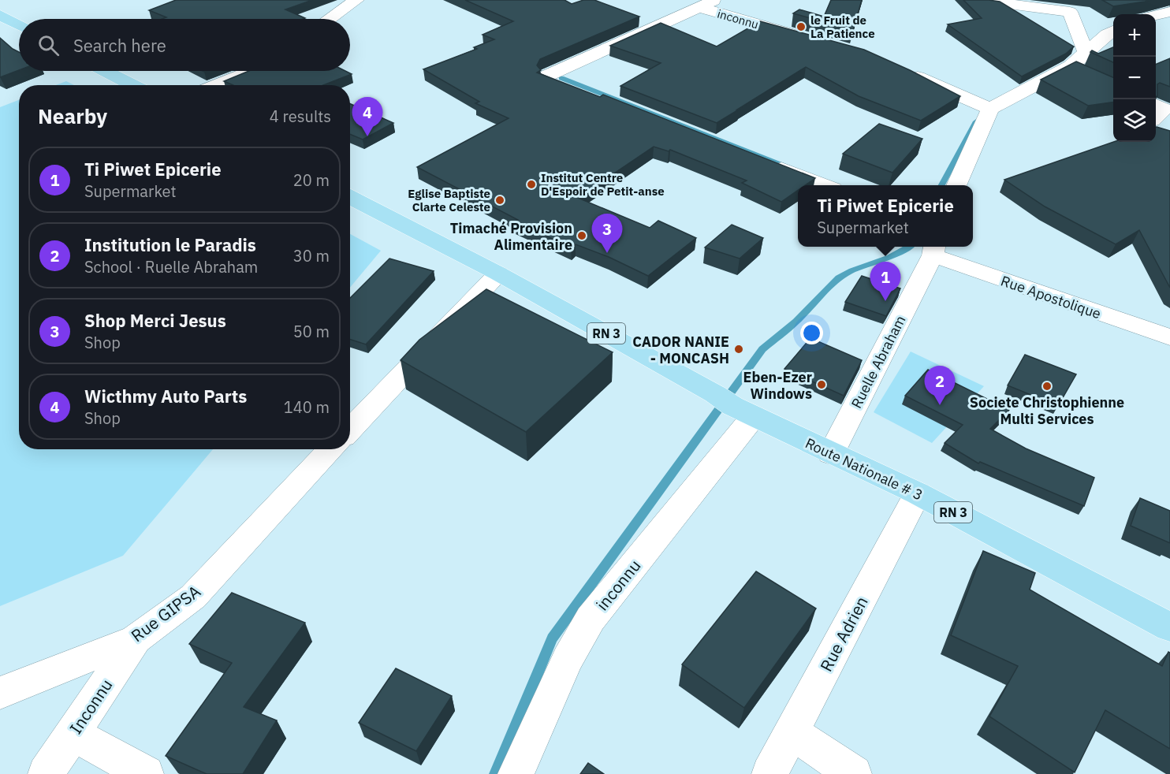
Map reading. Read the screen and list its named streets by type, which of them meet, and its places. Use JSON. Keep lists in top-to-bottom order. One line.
{"streets":{"main road":["RN 3","Route Nationale # 3"],"street":["inconnu","Rue Apostolique","Ruelle Abraham","Rue GIPSA","Rue Adrien","Inconnu"]},"crossings":[["inconnu","Route Nationale # 3"],["inconnu","Inconnu"],["Rue Apostolique","Ruelle Abraham"],["Ruelle Abraham","Route Nationale # 3"],["Route Nationale # 3","Rue Adrien"],["Rue GIPSA","Inconnu"]],"places":["le Fruit de La Patience","Institut Centre D'Espoir de Petit-anse","Eglise Baptiste Clarte Celeste","Timaché Provision Alimentaire","CADOR NANIE - MONCASH","Eben-Ezer Windows","Societe Christophienne Multi Services"],"page":{"map_buttons":["+","−"],"search":"Search here","heading":["Nearby","4 results"],"pins":["4","3","1","2"],"list":[{"mark":"1","name":"Ti Piwet Epicerie","note":"Supermarket","value":"20 m"},{"mark":"2","name":"Institution le Paradis","note":"School · Ruelle Abraham","value":"30 m"},{"mark":"3","name":"Shop Merci Jesus","note":"Shop","value":"50 m"},{"mark":"4","name":"Wicthmy Auto Parts","note":"Shop","value":"140 m"}],"popup":["Ti Piwet Epicerie","Supermarket"]}}
